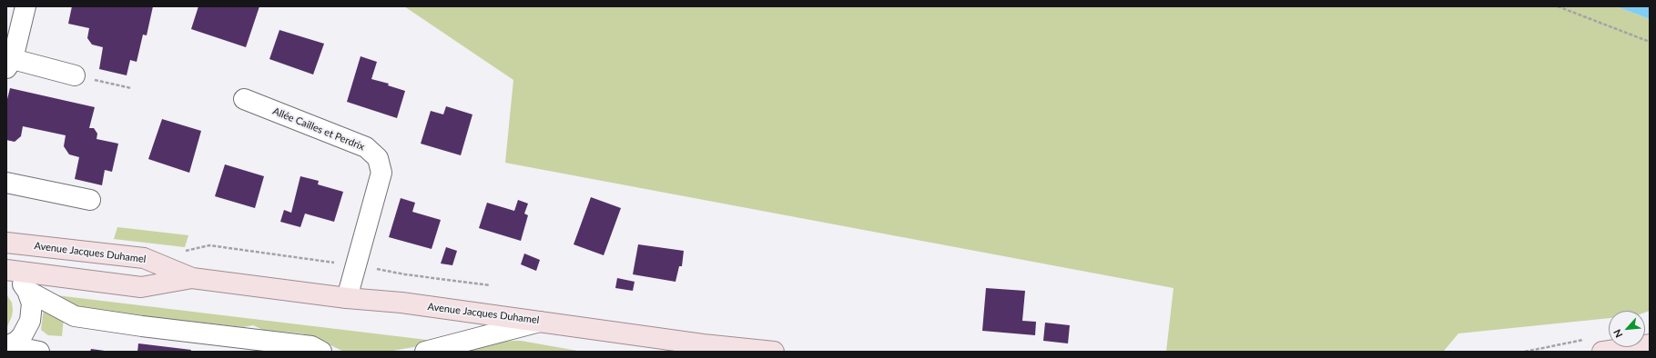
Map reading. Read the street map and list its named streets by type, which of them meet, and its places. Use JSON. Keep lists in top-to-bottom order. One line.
{"streets":{"main road":["Avenue Jacques Duhamel"],"street":["Allée Cailles et Perdrix"]},"crossings":[["Allée Cailles et Perdrix","Avenue Jacques Duhamel"]],"north":"bottom left"}
